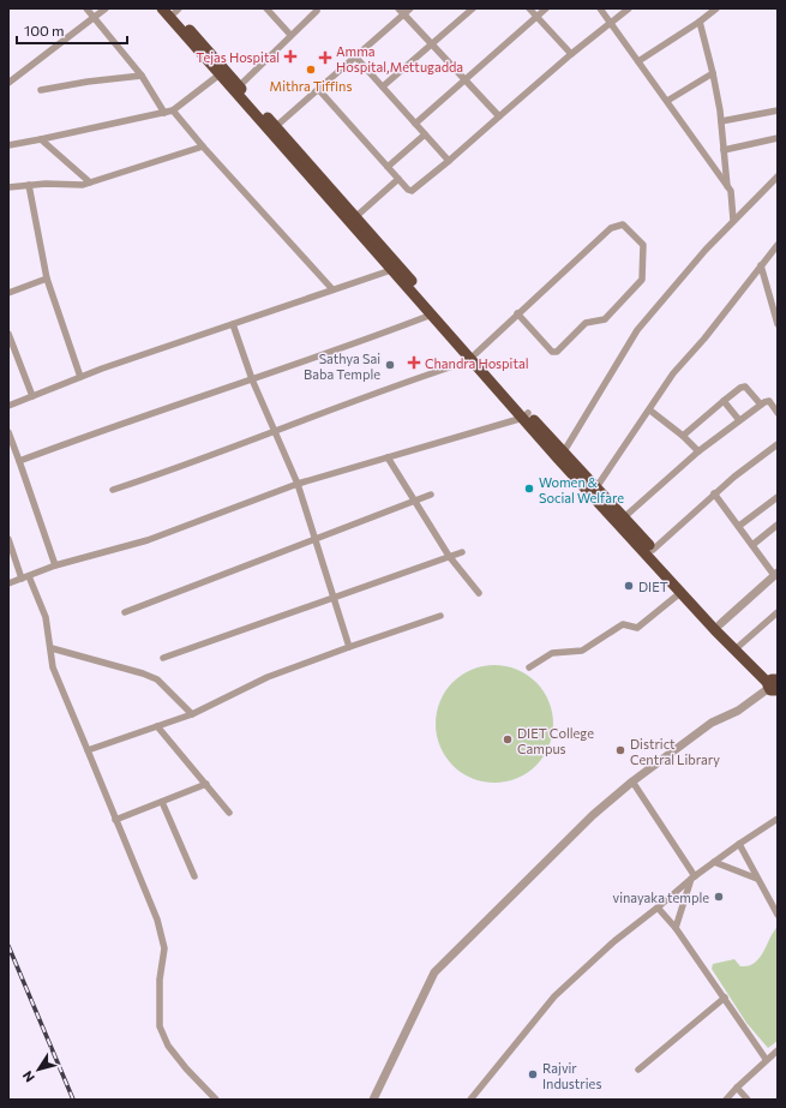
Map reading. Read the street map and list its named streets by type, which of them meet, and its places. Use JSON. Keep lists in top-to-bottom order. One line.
{"places":{"health":["Tejas Hospital","Amma Hospital,Mettugadda","Chandra Hospital"],"other":["Mithra Tiffins","Sathya Sai Baba Temple","Women & Social Welfare","DIET","DIET College Campus","District Central Library","vinayaka temple","Rajvir Industries"]},"scale_bar":"100 m","north":"bottom left"}
